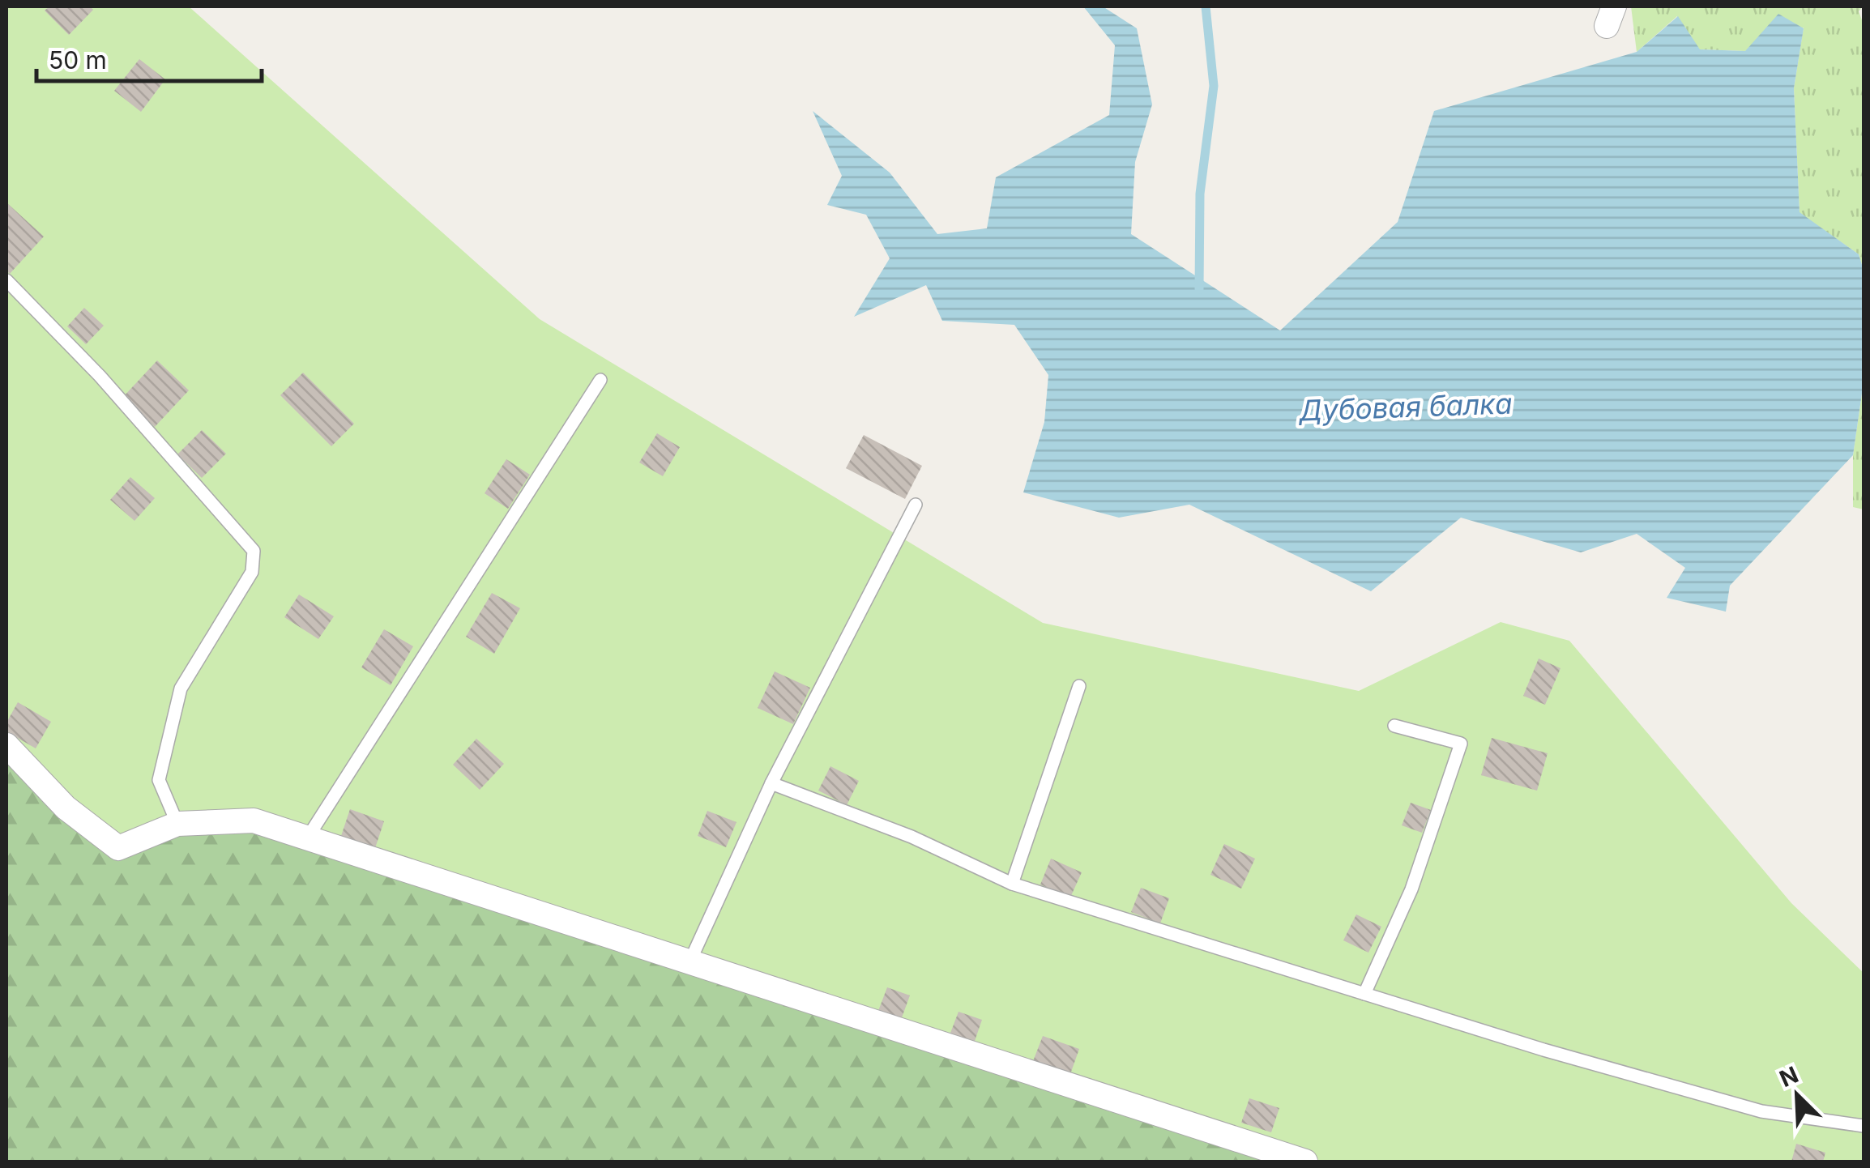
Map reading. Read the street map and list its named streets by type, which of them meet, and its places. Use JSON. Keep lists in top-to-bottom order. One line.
{"water":["Дубовая балка"],"scale_bar":"50 m","north":"top left"}
